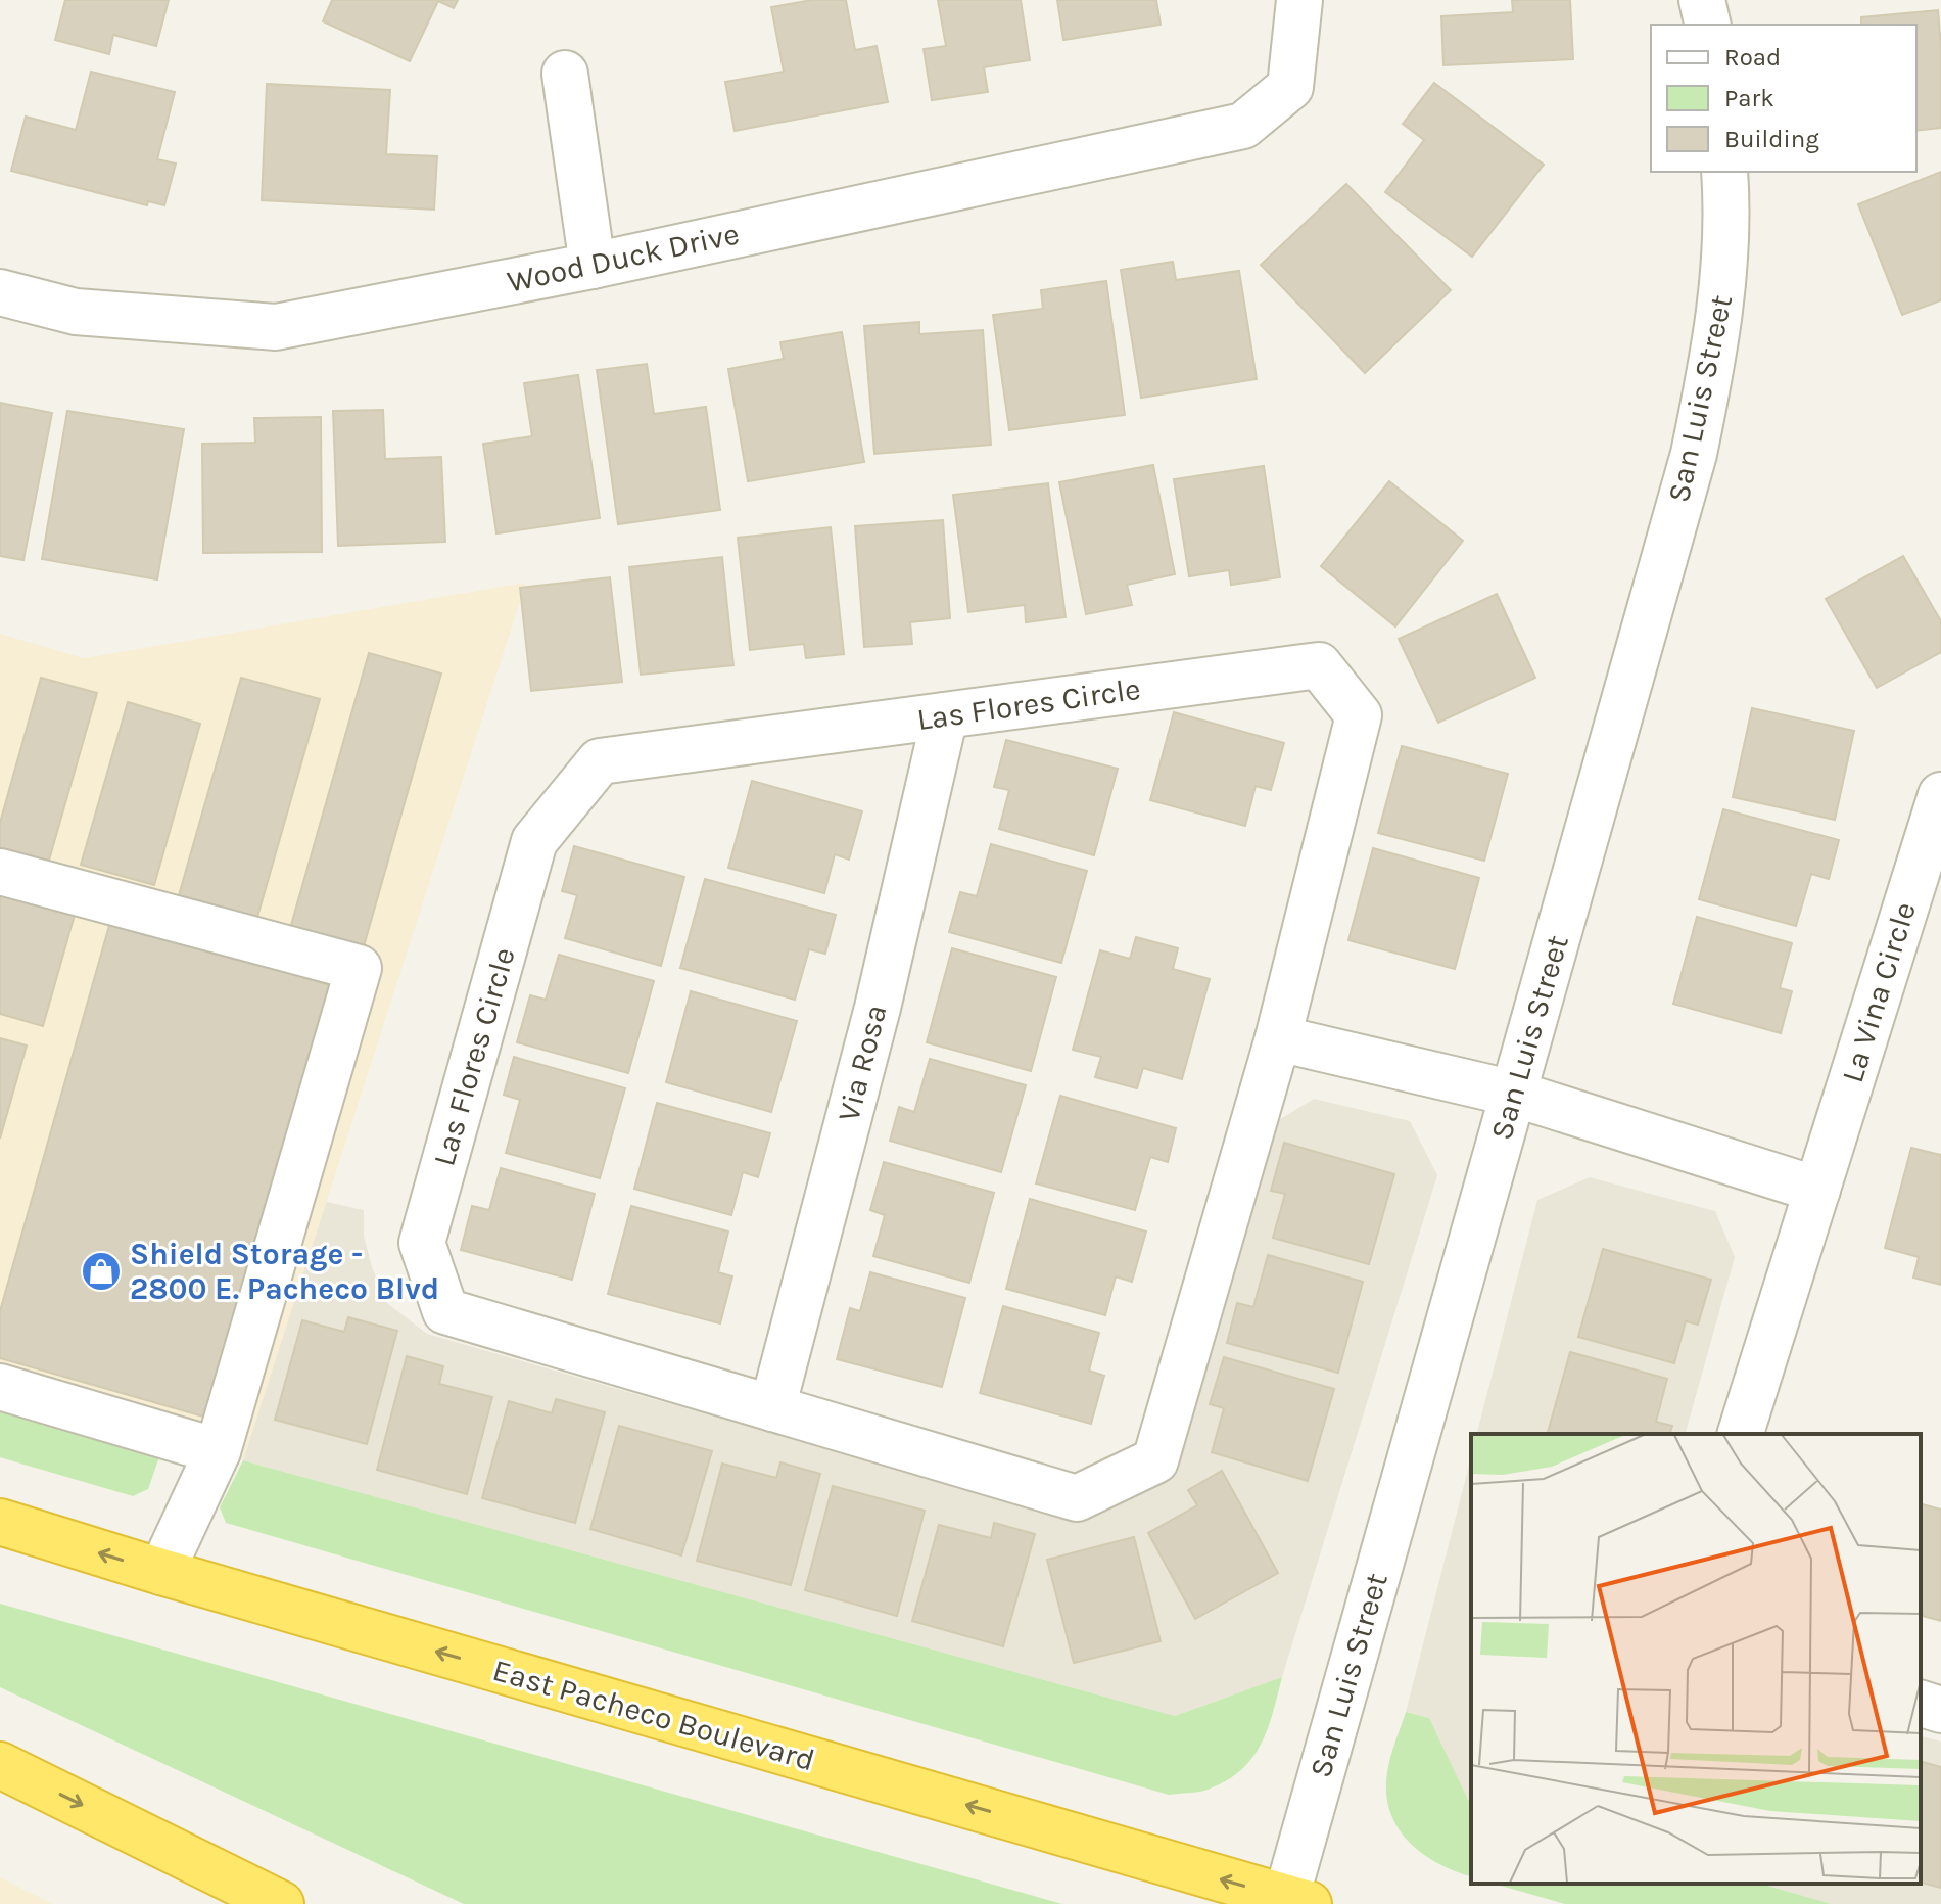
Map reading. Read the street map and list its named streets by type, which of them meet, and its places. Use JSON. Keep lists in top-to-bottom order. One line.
{"streets":{"highway":["East Pacheco Boulevard"],"street":["Wood Duck Drive","San Luis Street","Las Flores Circle","La Vina Circle","Via Rosa"]},"crossings":[["San Luis Street","East Pacheco Boulevard"],["Las Flores Circle","Via Rosa"]],"one_way":["East Pacheco Boulevard"],"places":{"shop":["Shield Storage - 2800 E. Pacheco Blvd"]},"legend":["Road","Park","Building"]}
